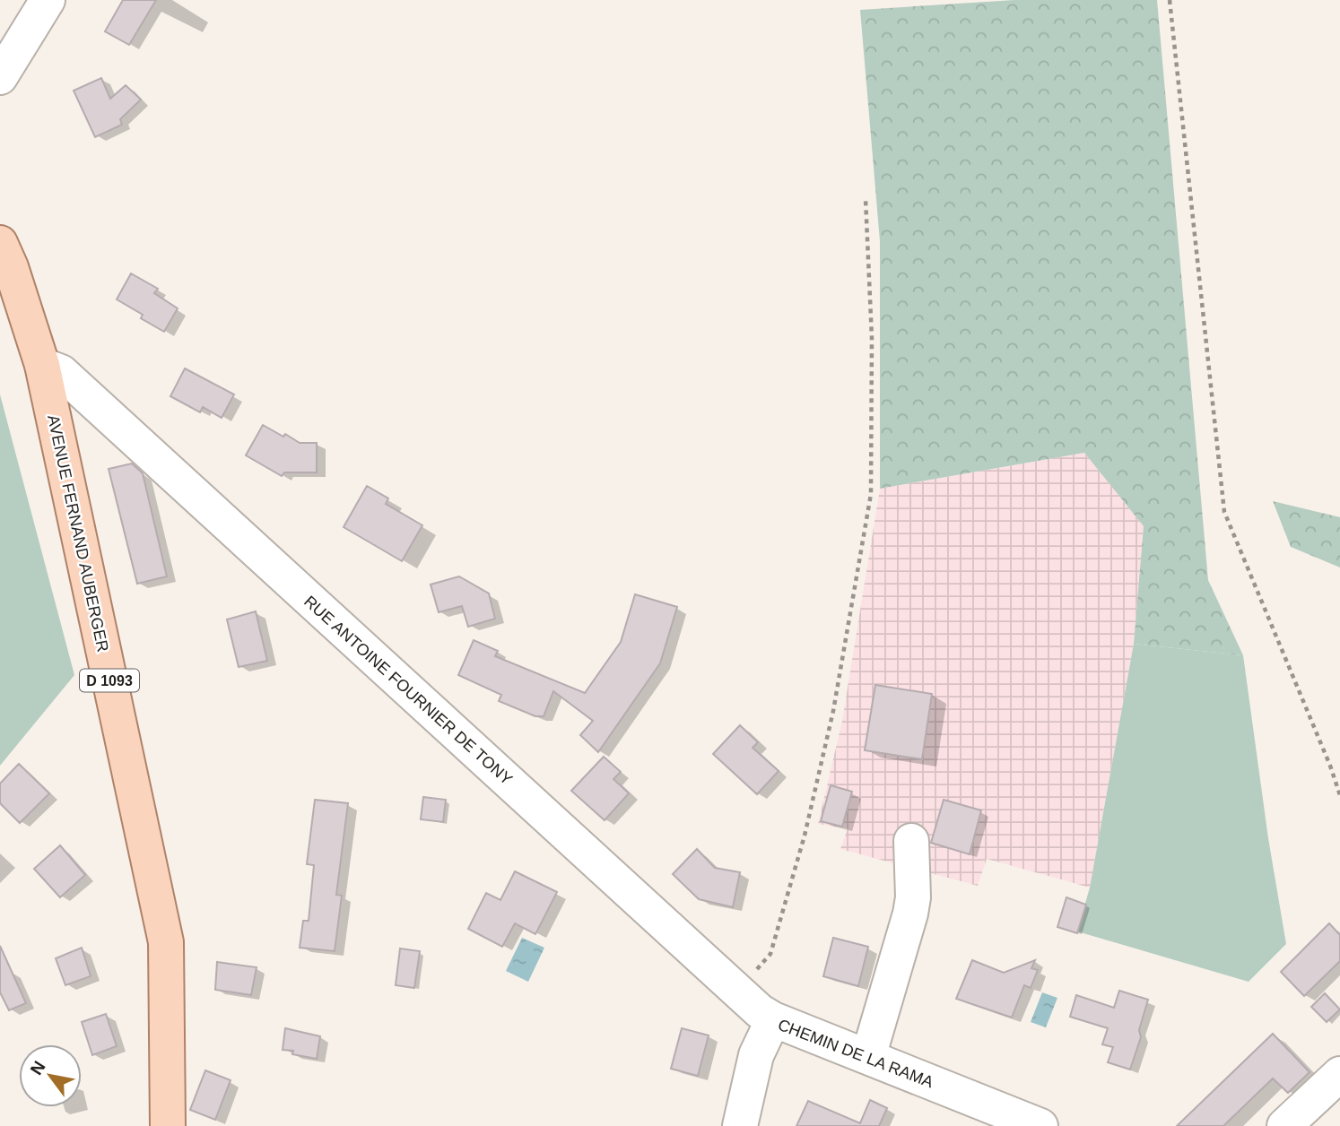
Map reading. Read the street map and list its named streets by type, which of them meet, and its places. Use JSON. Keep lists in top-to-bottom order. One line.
{"streets":{"main road":["AVENUE FERNAND AUBERGER","D 1093"],"street":["RUE ANTOINE FOURNIER DE TONY","CHEMIN DE LA RAMA"]},"crossings":[["AVENUE FERNAND AUBERGER","RUE ANTOINE FOURNIER DE TONY"],["RUE ANTOINE FOURNIER DE TONY","CHEMIN DE LA RAMA"]],"north":"top left"}
